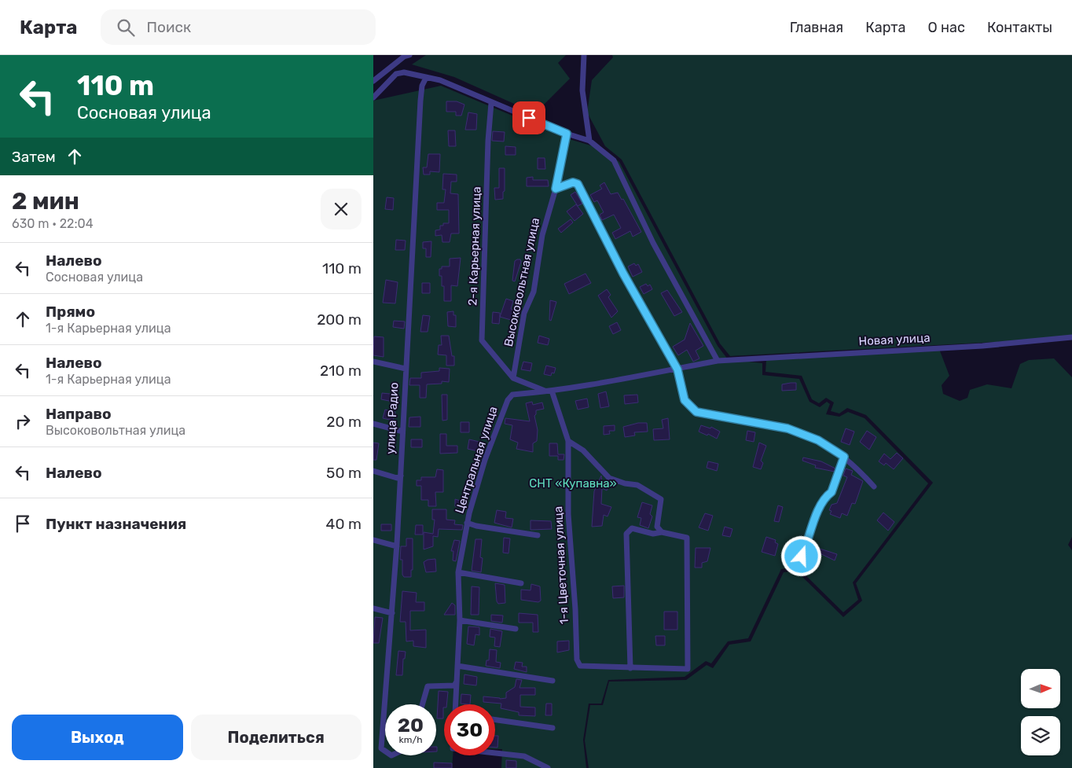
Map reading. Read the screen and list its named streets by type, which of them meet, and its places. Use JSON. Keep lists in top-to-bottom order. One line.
{"streets":{"street":["2-я Карьерная улица","Высоковольтная улица","Новая улица","улица Радио","Центральная улица","1-я Цветочная улица"]},"crossings":[["2-я Карьерная улица","Высоковольтная улица"],["Новая улица","Центральная улица"],["Центральная улица","1-я Цветочная улица"]],"parks":["СНТ «Купавна»"],"north":"right","page":{"header":"Карта","search":"Поиск","nav":["Главная","Карта","О нас","Контакты"],"turn":["110 m","Сосновая улица"],"then":"Затем","heading":["2 мин","630 m · 22:04"],"list":[{"name":"Налево","note":"Сосновая улица","value":"110 m"},{"name":"Прямо","note":"1-я Карьерная улица","value":"200 m"},{"name":"Налево","note":"1-я Карьерная улица","value":"210 m"},{"name":"Направо","note":"Высоковольтная улица","value":"20 m"},{"name":"Налево","value":"50 m"},{"name":"Пункт назначения","value":"40 m"}],"speed":"20 km/h","limit":"30","buttons":["Выход","Поделиться"]}}
